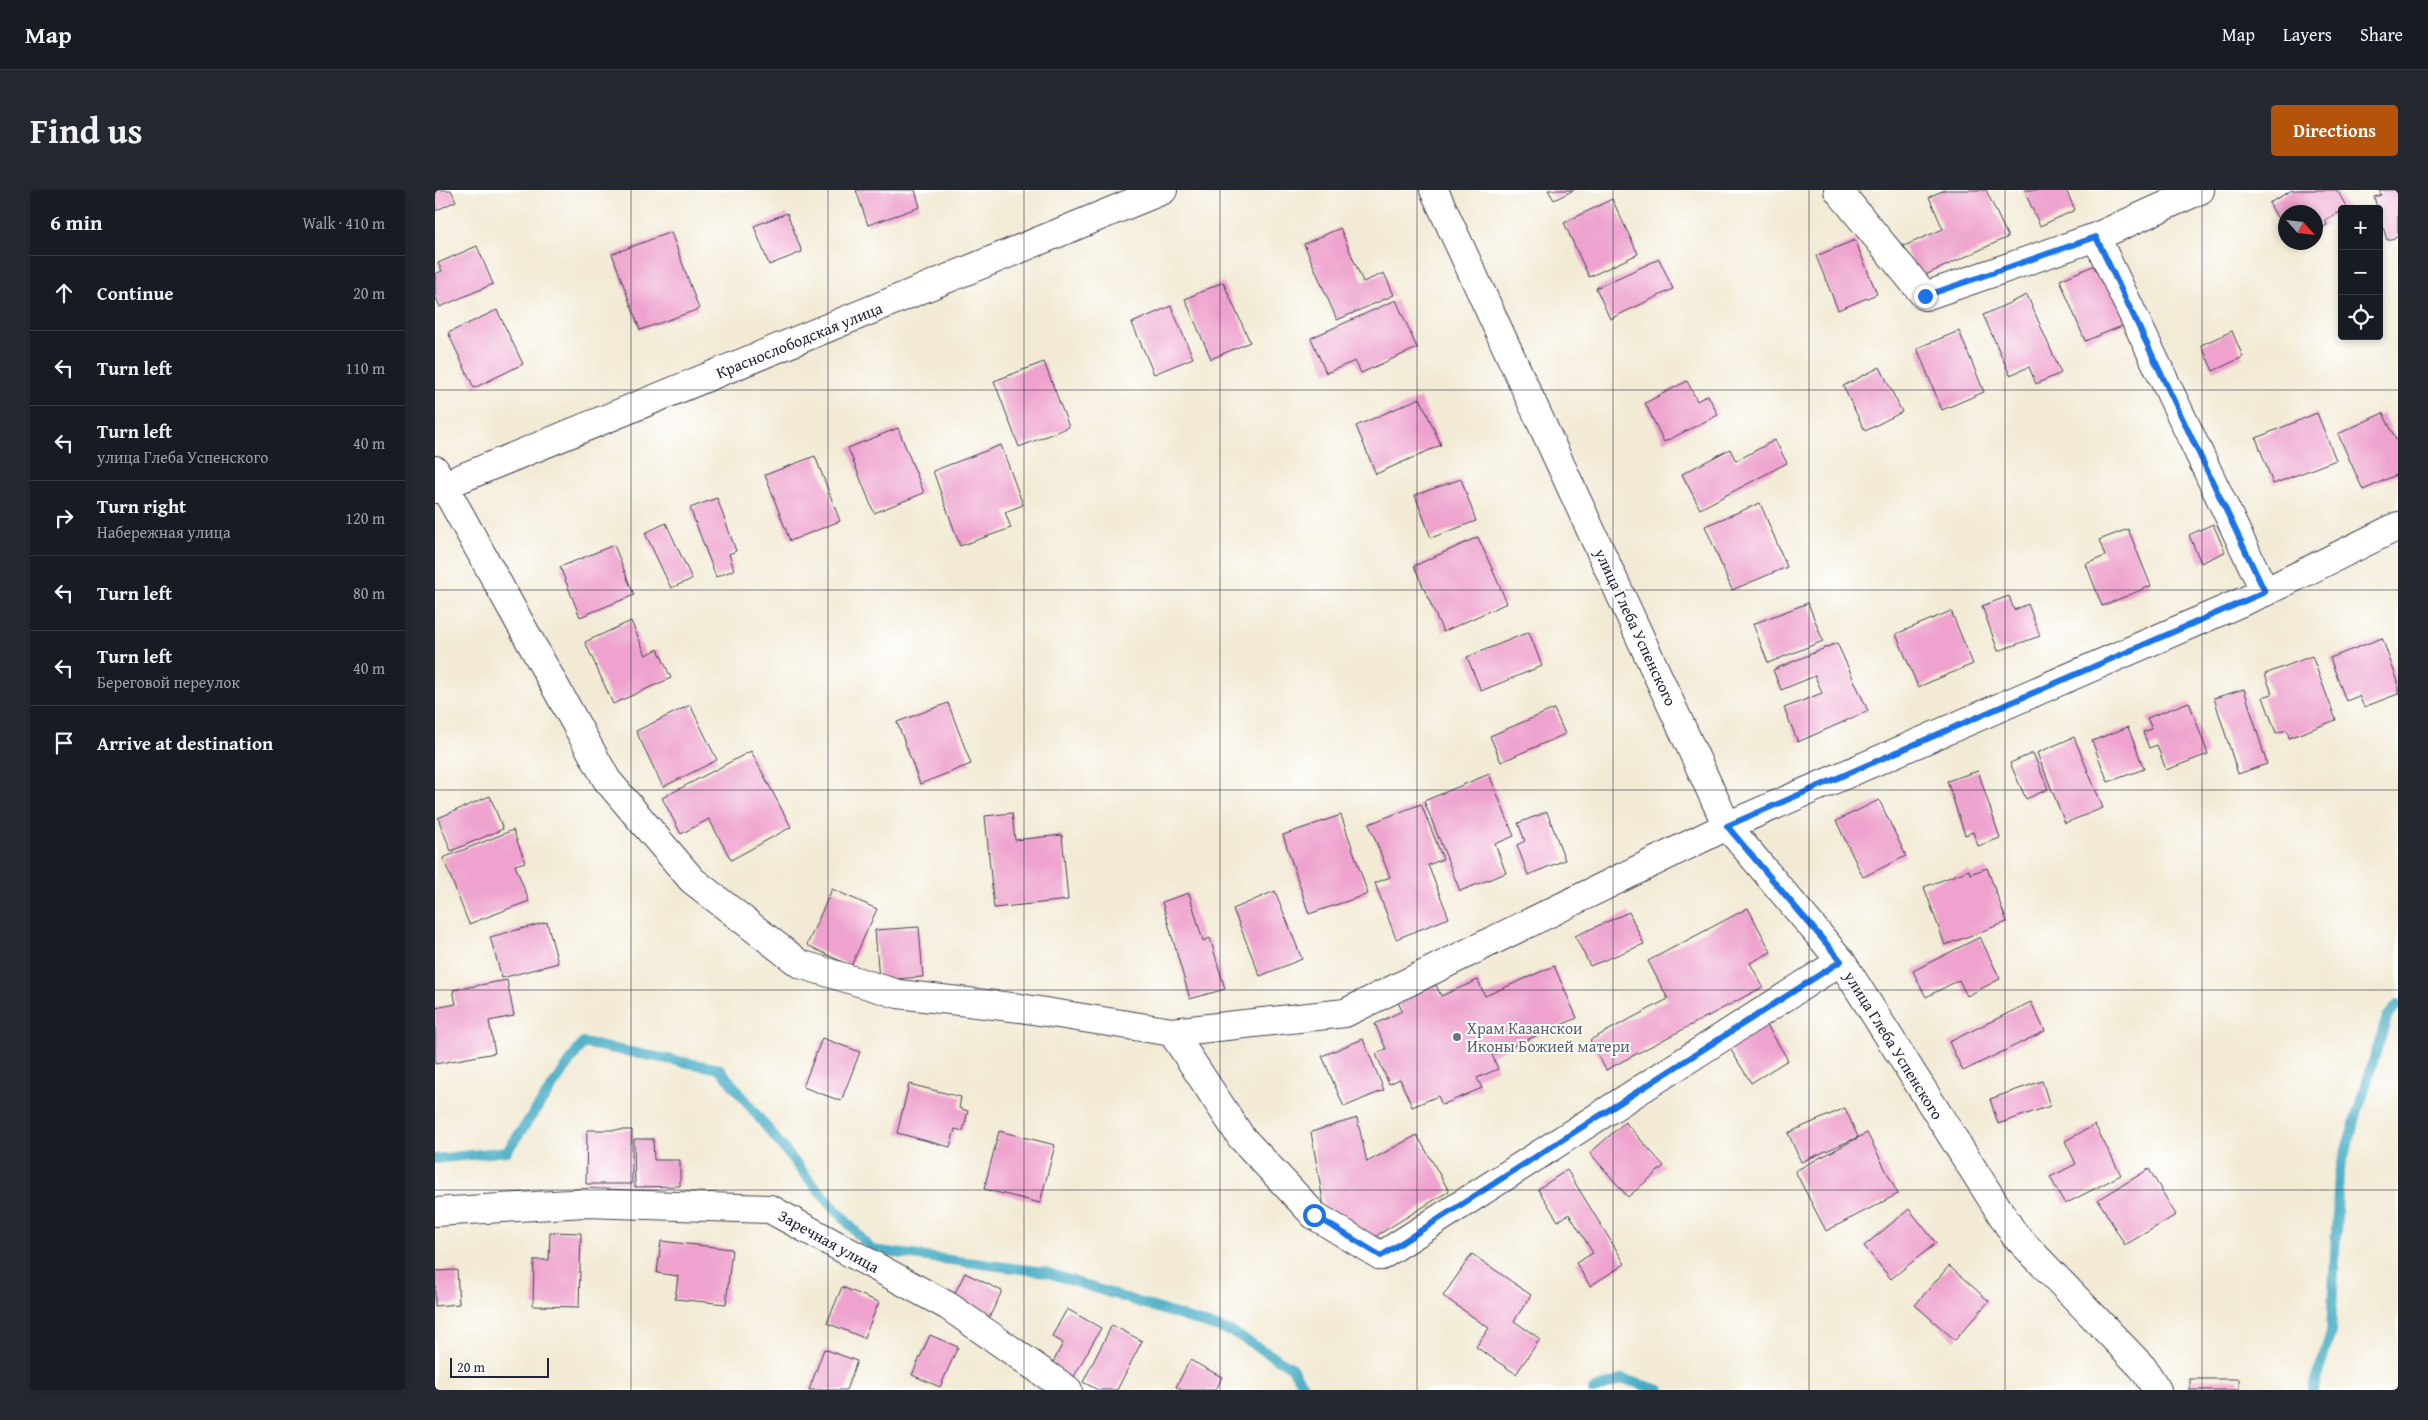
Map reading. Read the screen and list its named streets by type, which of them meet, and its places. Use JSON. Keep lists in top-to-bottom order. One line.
{"streets":{"street":["Краснослободская улица","улица Глеба Успенского","Заречная улица"]},"places":["Храм Казанскои Иконы Божией матери"],"scale_bar":"20 m","north":"bottom right","page":{"header":"Map","nav":["Map","Layers","Share"],"title":"Find us","buttons":"Directions","heading":["6 min","Walk · 410 m"],"map_buttons":["+","−"],"list":[["Continue","20 m"],["Turn left","110 m"],["Turn left","улица Глеба Успенского","40 m"],["Turn right","Набережная улица","120 m"],["Turn left","80 m"],["Turn left","Береговой переулок","40 m"],"Arrive at destination"],"scale":"20 m"}}
